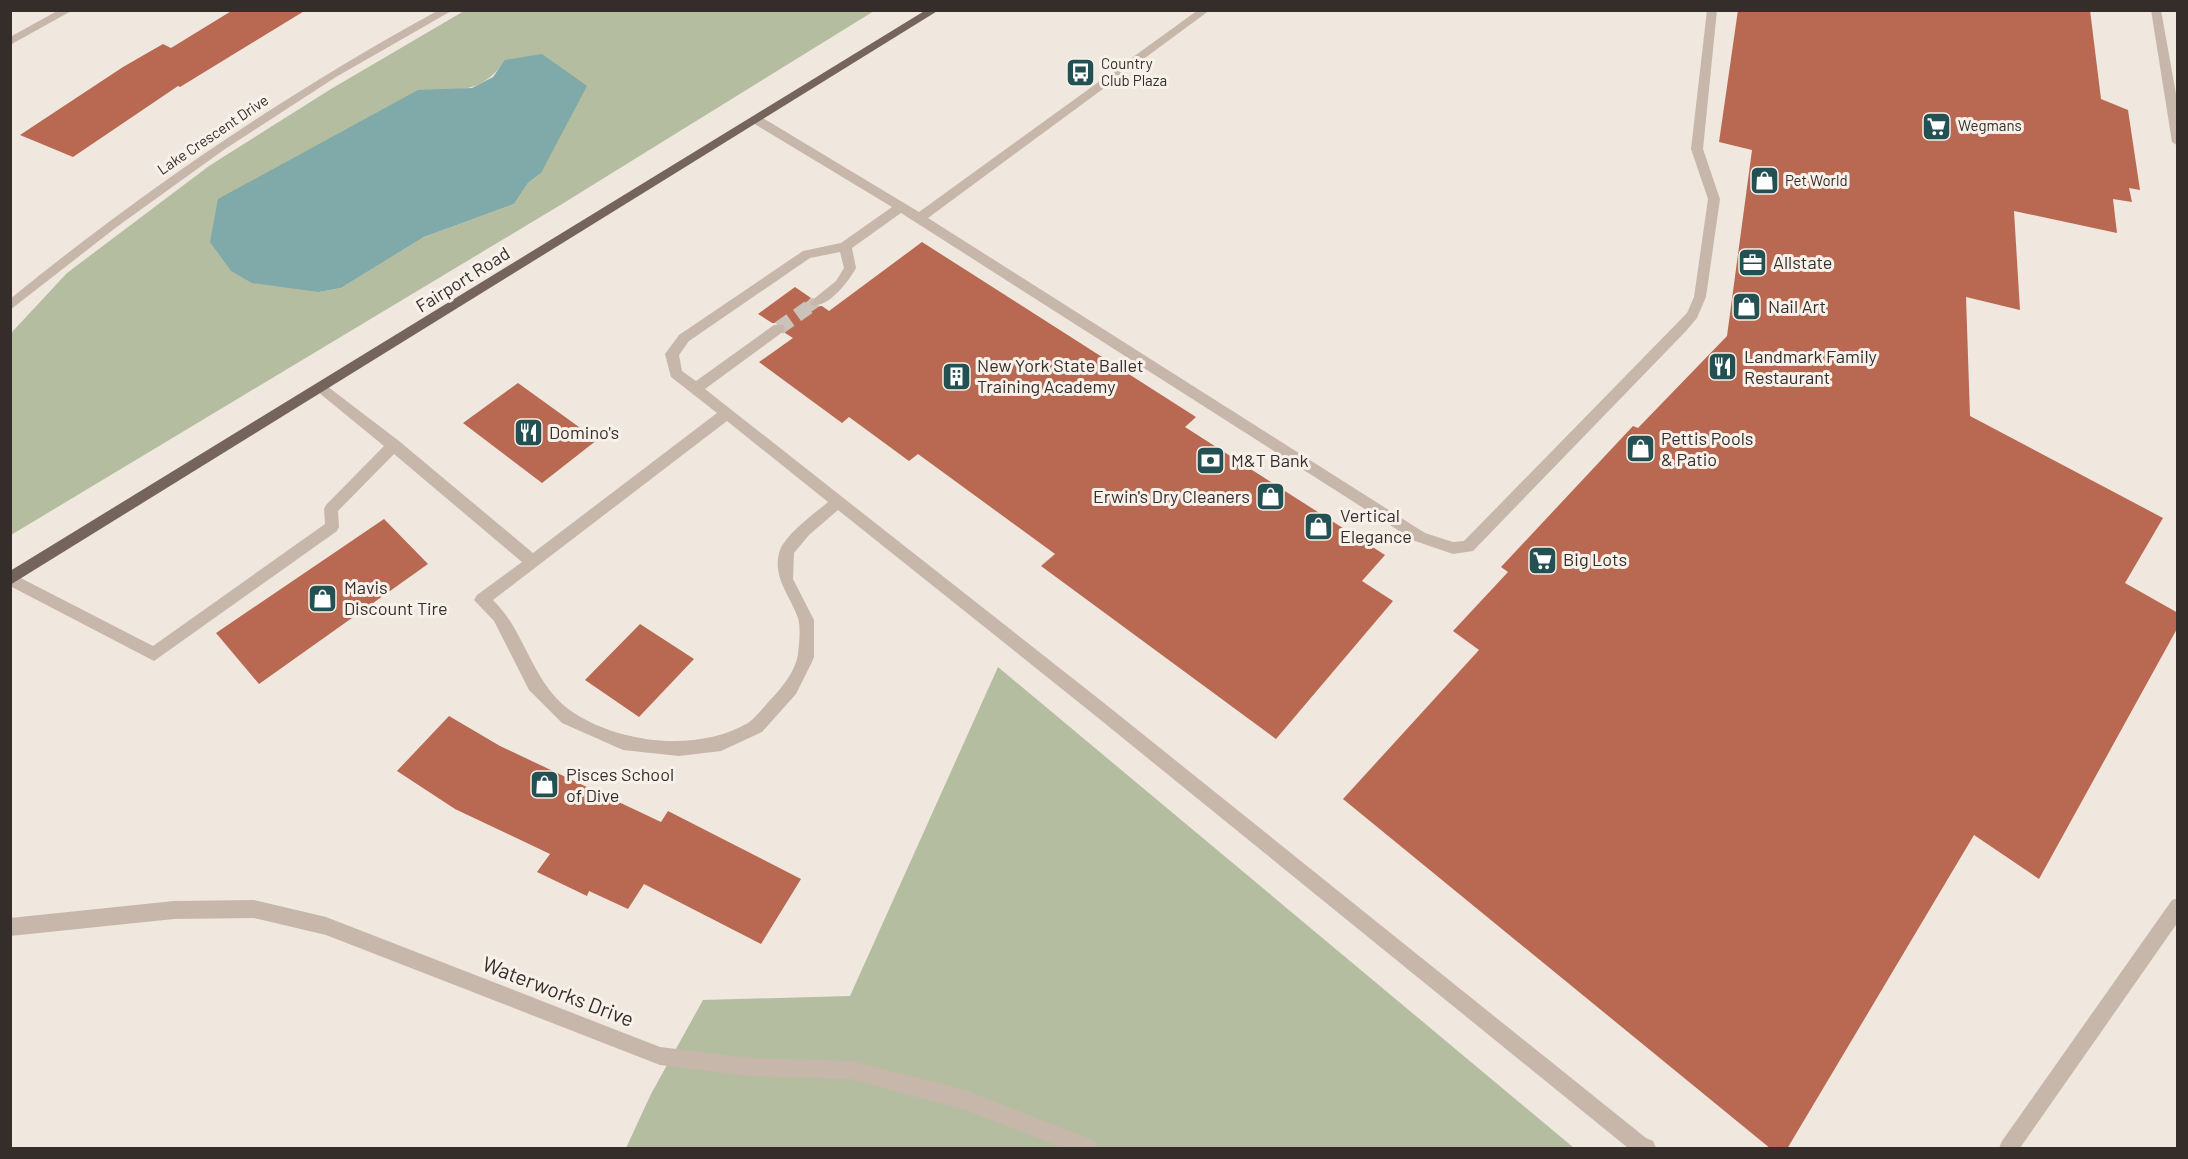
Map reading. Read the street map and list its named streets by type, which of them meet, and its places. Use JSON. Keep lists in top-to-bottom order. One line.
{"streets":{"main road":["Fairport Road"],"street":["Lake Crescent Drive","Waterworks Drive"]},"places":{"bus stop":["Country Club Plaza"],"supermarket":["Wegmans","Big Lots"],"shop":["Pet World","Nail Art","Pettis Pools & Patio","Erwin's Dry Cleaners","Vertical Elegance","Mavis Discount Tire","Pisces School of Dive"],"office":["Allstate"],"restaurant":["Landmark Family Restaurant","Domino's"],"building":["New York State Ballet Training Academy"],"bank":["M&T Bank"]}}
